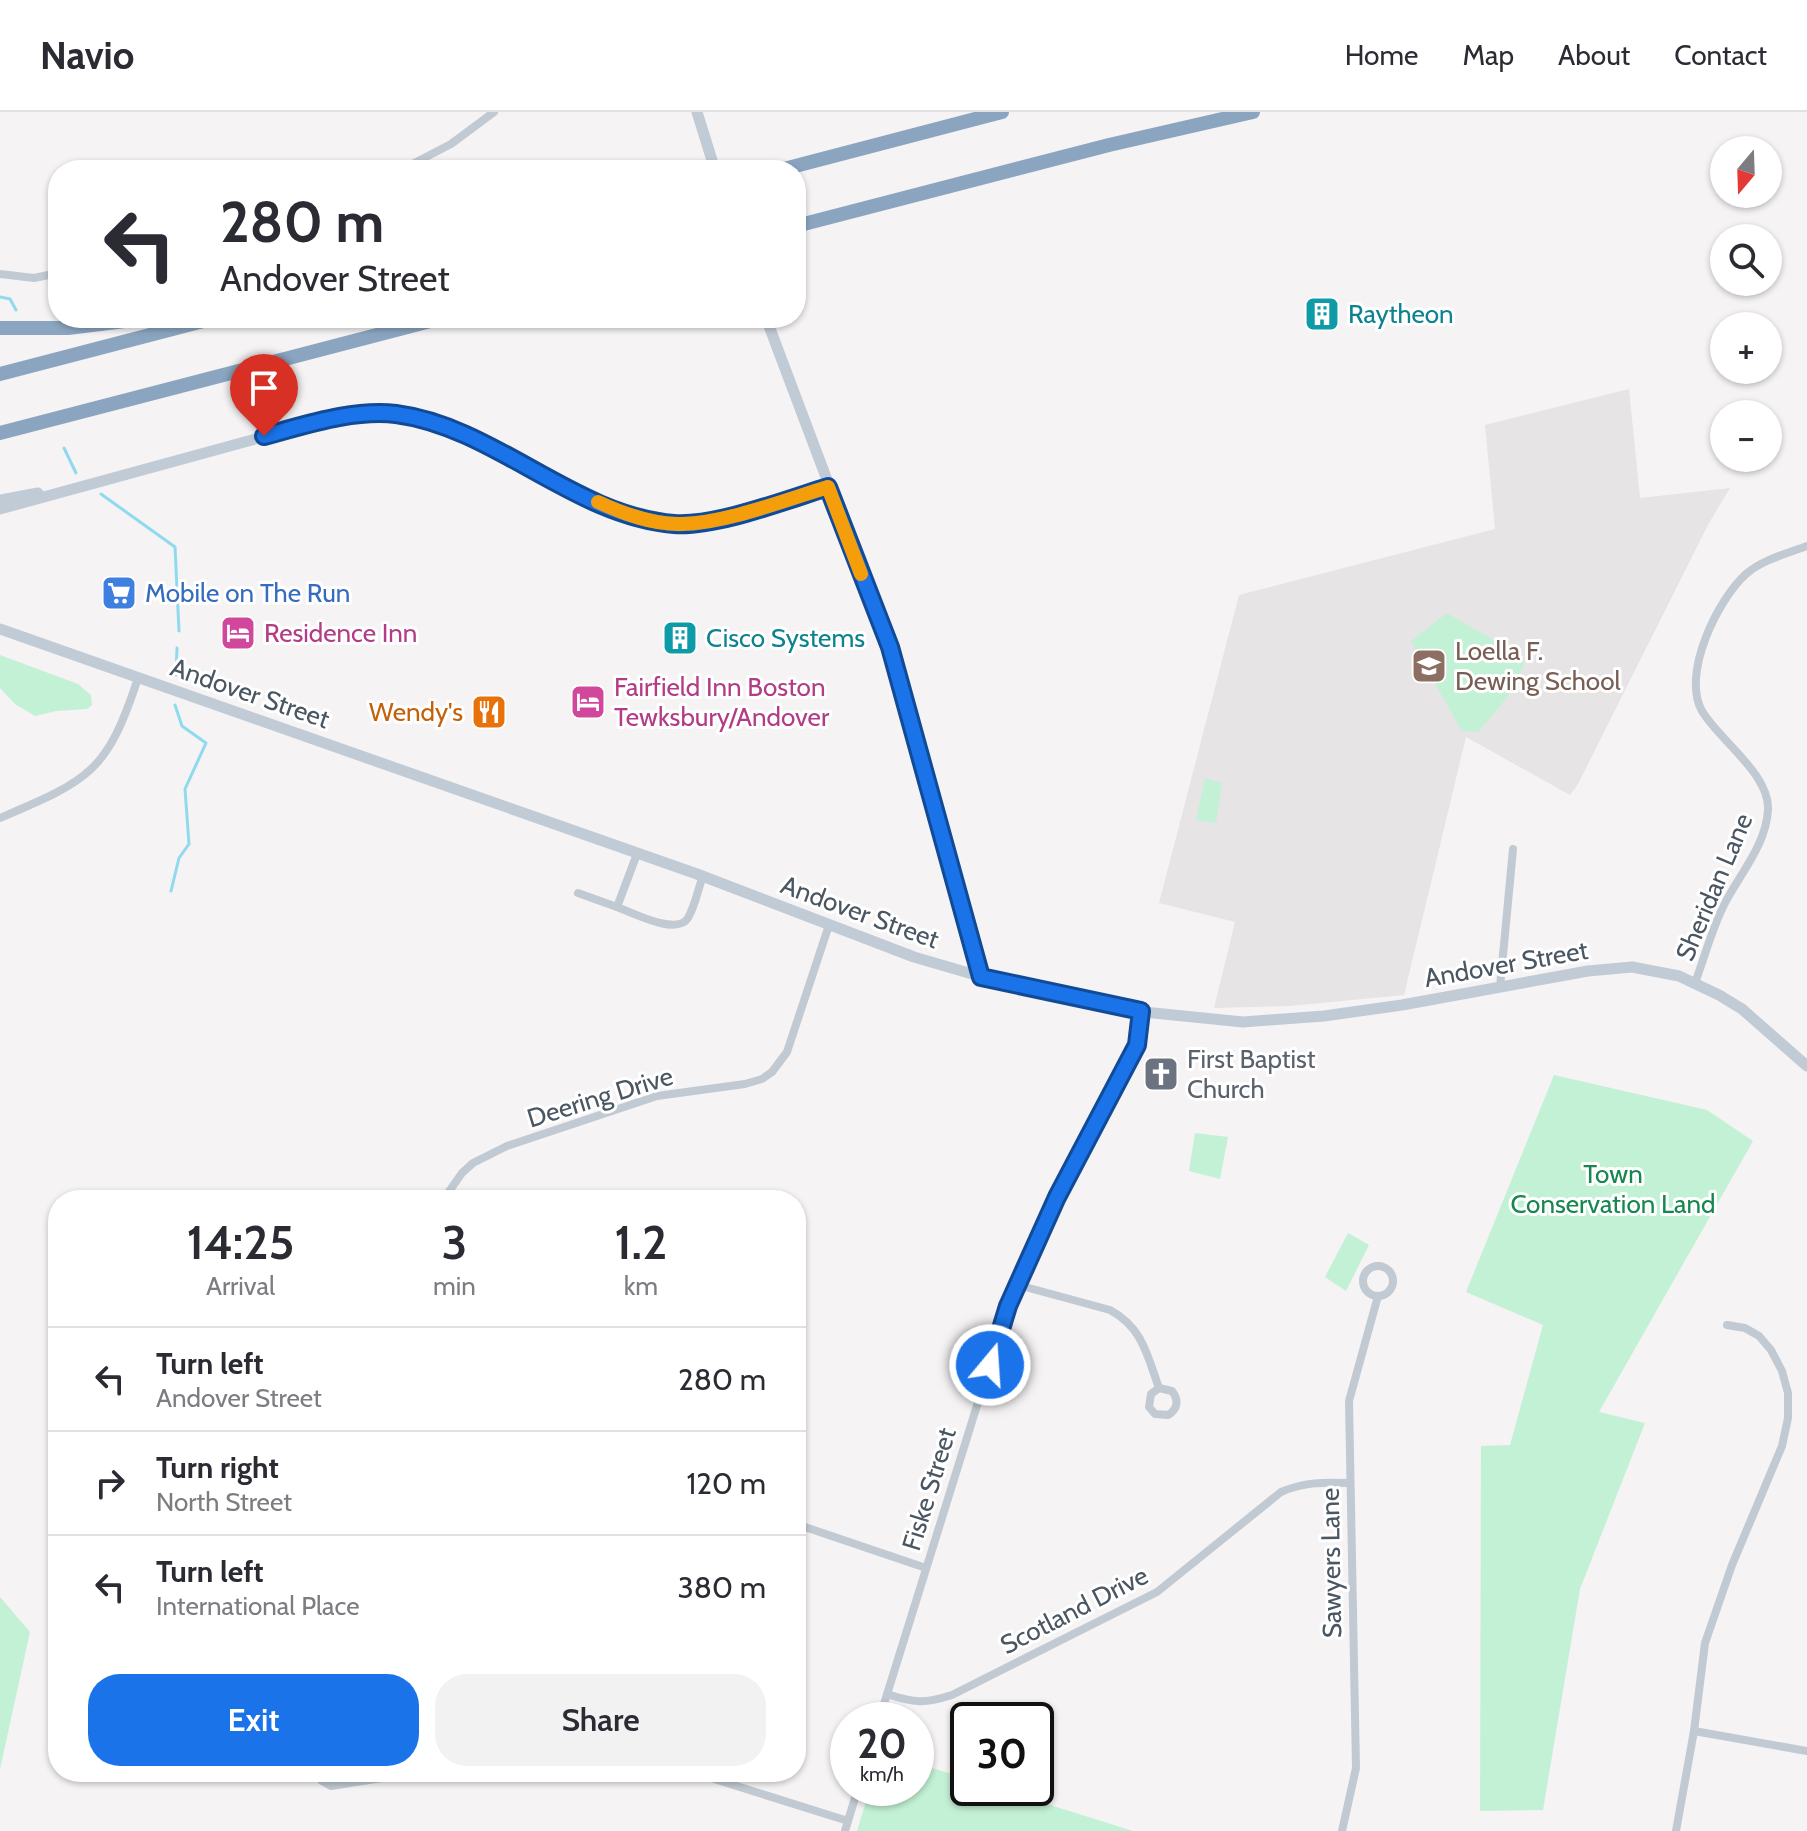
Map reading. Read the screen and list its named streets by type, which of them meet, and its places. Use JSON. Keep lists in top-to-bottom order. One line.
{"streets":{"main road":["Andover Street"],"street":["Sheridan Lane","Deering Drive","Fiske Street","Sawyers Lane","Scotland Drive"]},"crossings":[["Andover Street","Sheridan Lane"],["Andover Street","Deering Drive"],["Andover Street","Fiske Street"],["Fiske Street","Scotland Drive"],["Sawyers Lane","Scotland Drive"]],"parks":["Town Conservation Land"],"places":{"building":["Raytheon","Cisco Systems"],"supermarket":["Mobile on The Run"],"hotel":["Residence Inn","Fairfield Inn Boston Tewksbury/Andover"],"school or university":["Loella F. Dewing School"],"restaurant":["Wendy's"],"church":["First Baptist Church"]},"north":"bottom","page":{"header":"Navio","nav":["Home","Map","About","Contact"],"map_buttons":["+","−"],"turn":["280 m","Andover Street"],"eta":["14:25","Arrival","3","min","1.2","km"],"list":[{"name":"Turn left","note":"Andover Street","value":"280 m"},{"name":"Turn right","note":"North Street","value":"120 m"},{"name":"Turn left","note":"International Place","value":"380 m"}],"buttons":["Exit","Share"],"speed":"20 km/h","limit":"30"}}
